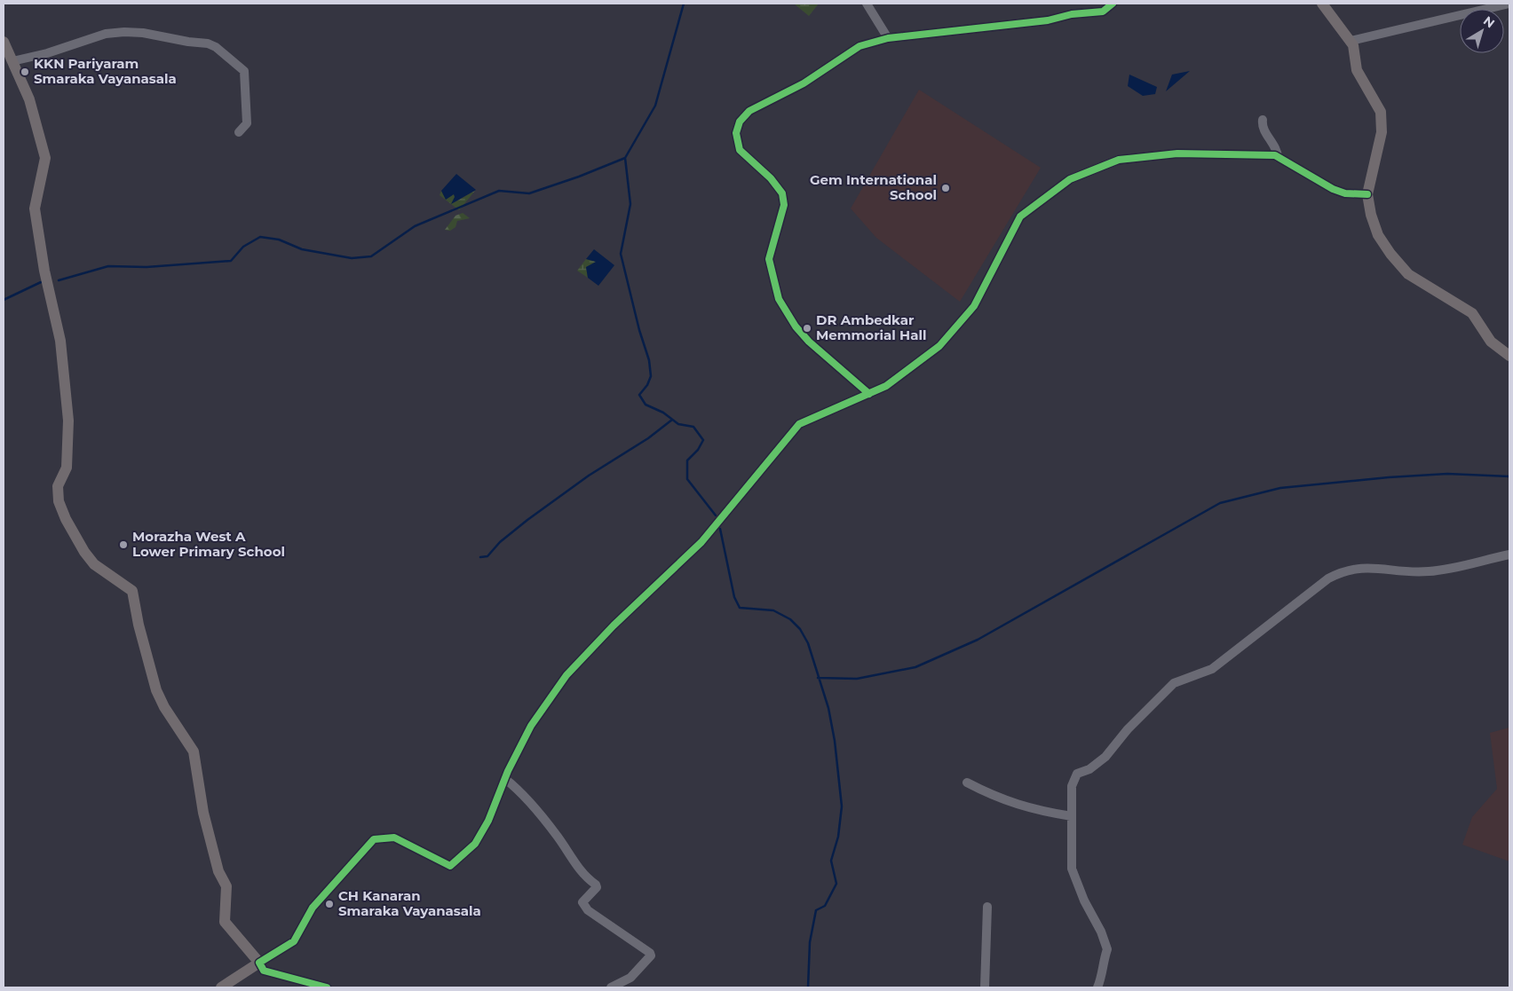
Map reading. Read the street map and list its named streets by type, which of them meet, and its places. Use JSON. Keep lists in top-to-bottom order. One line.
{"places":["KKN Pariyaram Smaraka Vayanasala","Gem International School","DR Ambedkar Memmorial Hall","Morazha West A Lower Primary School","CH Kanaran Smaraka Vayanasala"],"north":"top right"}
